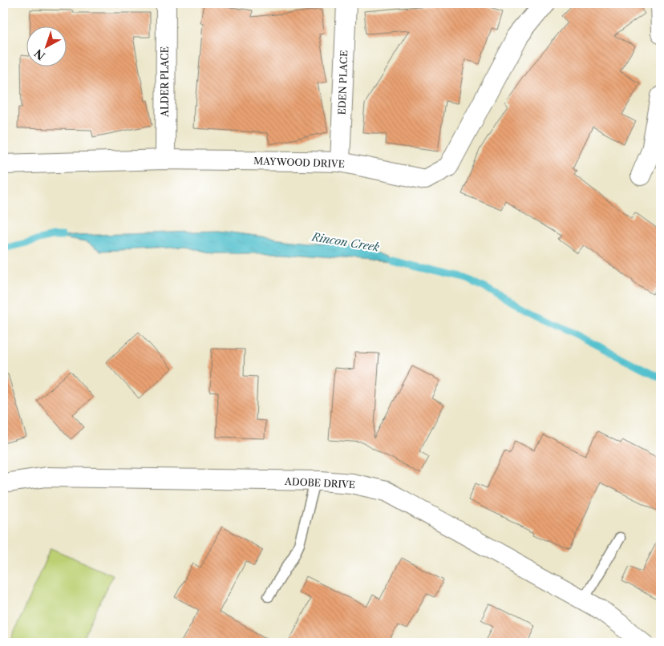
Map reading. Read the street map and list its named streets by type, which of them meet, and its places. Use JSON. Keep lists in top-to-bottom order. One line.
{"streets":{"street":["ALDER PLACE","EDEN PLACE","MAYWOOD DRIVE","ADOBE DRIVE"]},"crossings":[["ALDER PLACE","MAYWOOD DRIVE"],["EDEN PLACE","MAYWOOD DRIVE"]],"water":["Rincon Creek"],"north":"bottom left"}
